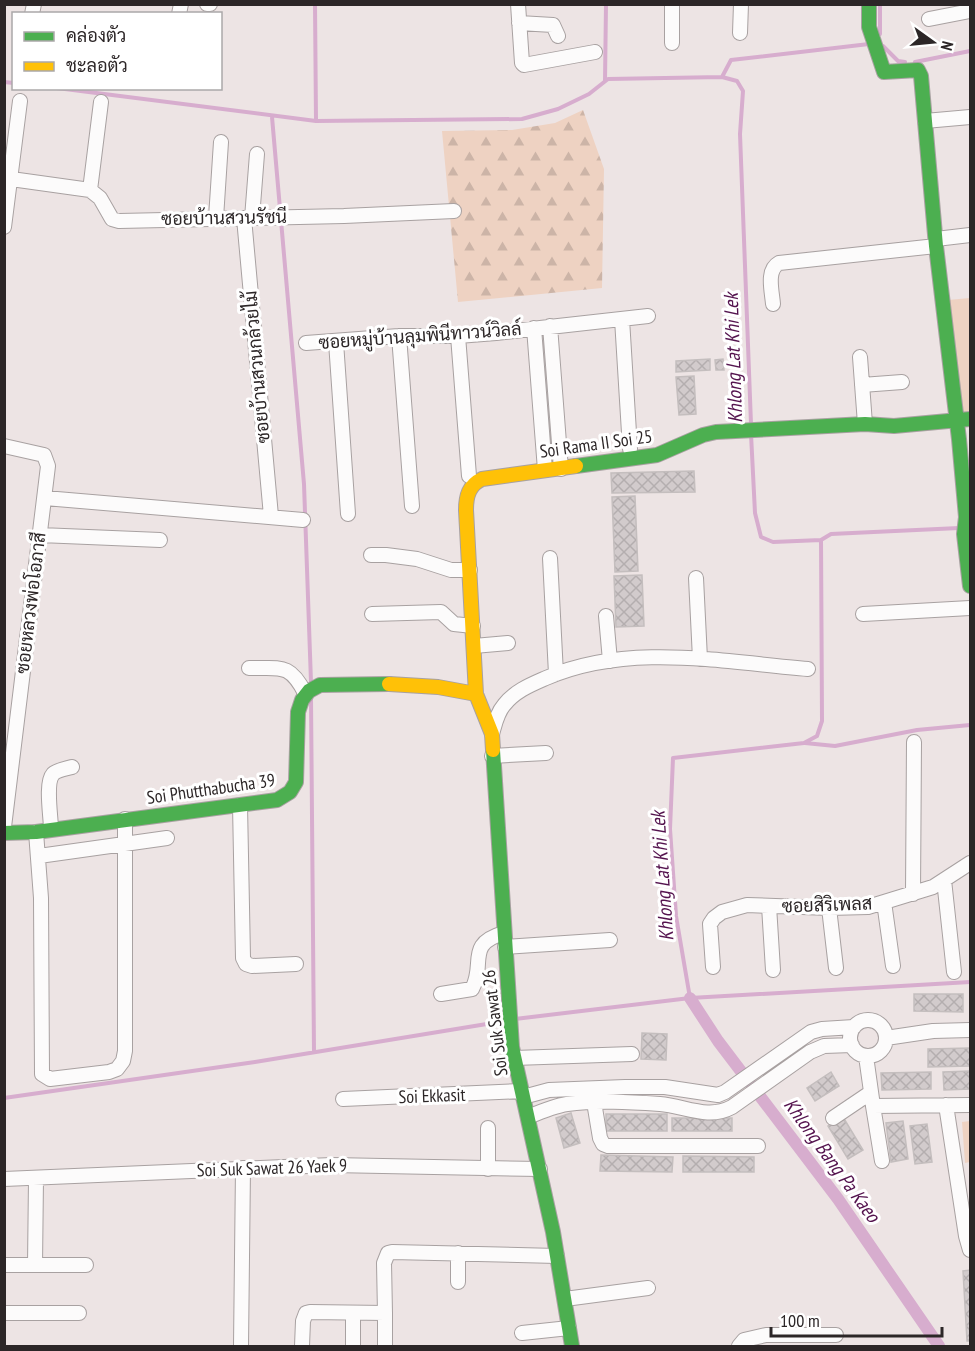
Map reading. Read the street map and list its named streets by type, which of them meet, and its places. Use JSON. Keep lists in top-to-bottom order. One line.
{"streets":{"street":["ซอยบ้านสวนรัชนี","ซอยหมู่บ้านลุมพินีทาวน์วิลล์","ซอยบ้านสวนกล้วยไม้","Soi Rama II Soi 25","ซอยหลวงพ่อโอภาสี","Soi Phutthabucha 39","ซอยสิริเพลส","Soi Suk Sawat 26","Soi Ekkasit","Soi Suk Sawat 26 Yaek 9"]},"crossings":[["ซอยบ้านสวนรัชนี","ซอยบ้านสวนกล้วยไม้"],["ซอยหมู่บ้านลุมพินีทาวน์วิลล์","Soi Rama II Soi 25"],["Soi Rama II Soi 25","Soi Suk Sawat 26"],["Soi Suk Sawat 26","Soi Ekkasit"],["Soi Suk Sawat 26","Soi Suk Sawat 26 Yaek 9"]],"water":["Khlong Lat Khi Lek","Khlong Bang Pa Kaeo"],"legend":["คล่องตัว","ชะลอตัว"],"scale_bar":"100 m","north":"right"}
